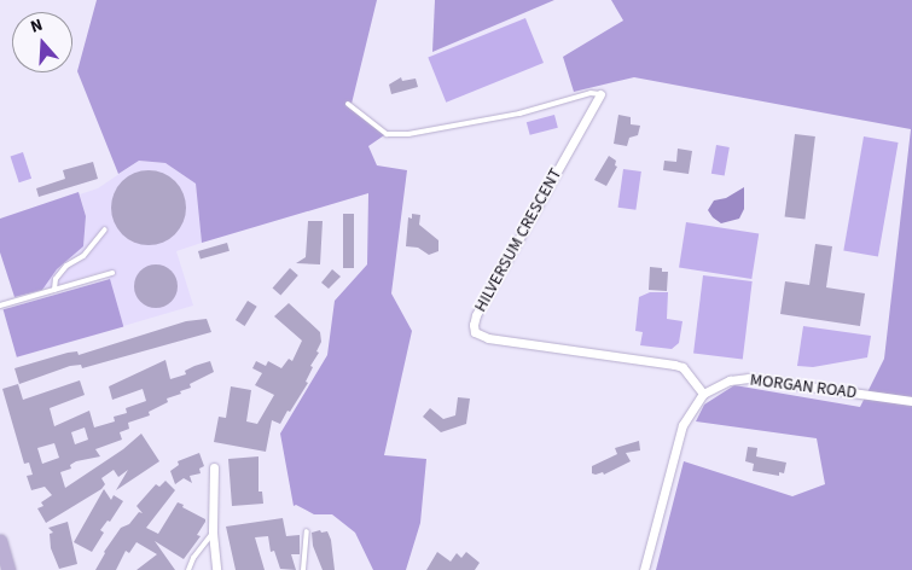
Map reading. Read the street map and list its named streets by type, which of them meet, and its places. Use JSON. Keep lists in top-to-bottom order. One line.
{"streets":{"street":["HILVERSUM CRESCENT","MORGAN ROAD"]},"crossings":[["HILVERSUM CRESCENT","MORGAN ROAD"]],"north":"top"}
